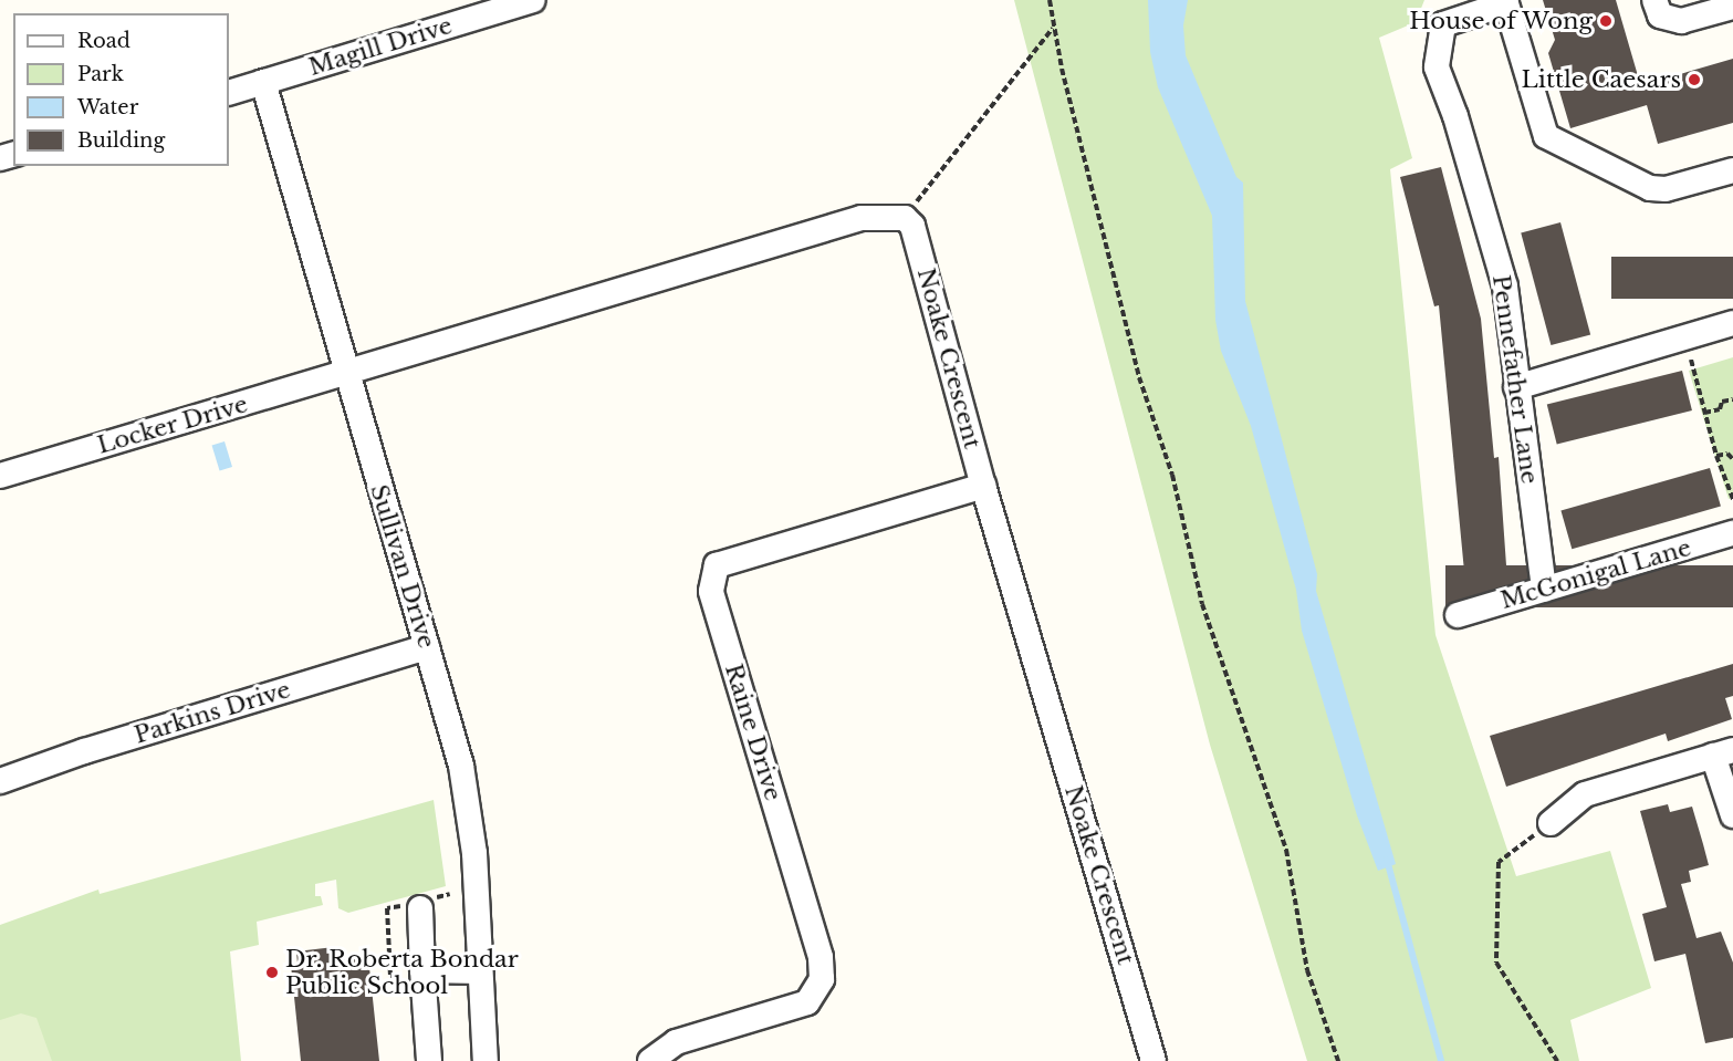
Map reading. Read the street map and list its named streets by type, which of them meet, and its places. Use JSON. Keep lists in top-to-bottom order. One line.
{"streets":{"street":["Magill Drive","Noake Crescent","Pennefather Lane","Locker Drive","Sullivan Drive","McGonigal Lane","Parkins Drive","Raine Drive"]},"crossings":[["Magill Drive","Sullivan Drive"],["Noake Crescent","Raine Drive"],["Pennefather Lane","McGonigal Lane"],["Locker Drive","Sullivan Drive"],["Sullivan Drive","Parkins Drive"]],"places":["House of Wong","Little Caesars","Dr. Roberta Bondar Public School"],"legend":["Road","Park","Water","Building"]}
